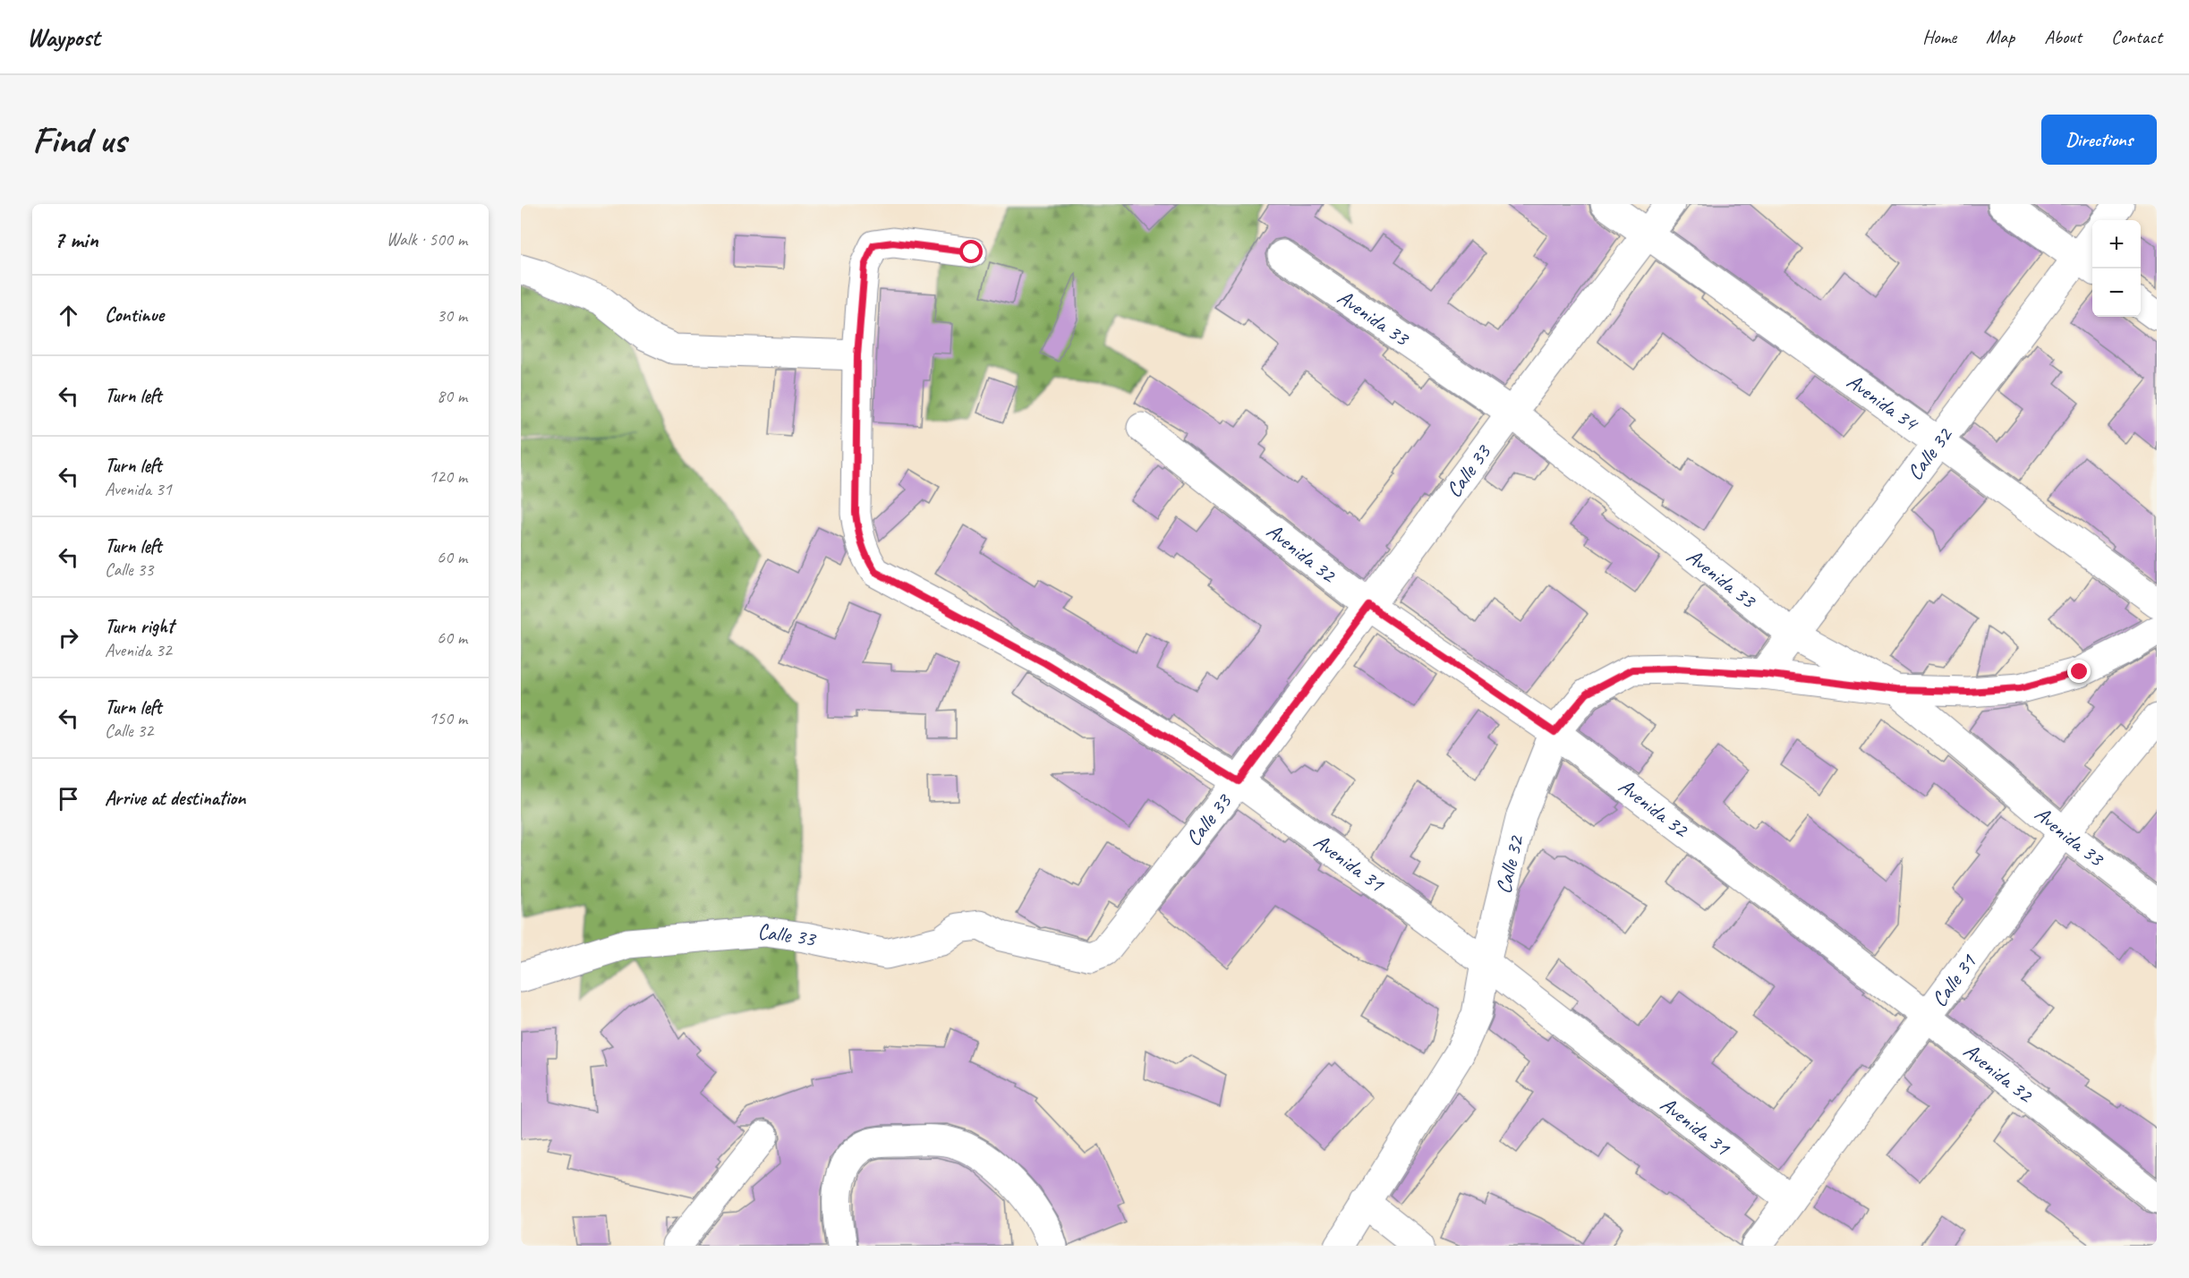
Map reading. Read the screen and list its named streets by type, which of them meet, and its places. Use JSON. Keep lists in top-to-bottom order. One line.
{"streets":{"street":["Avenida 33","Avenida 34","Calle 32","Calle 33","Avenida 32","Avenida 31","Calle 31"]},"crossings":[["Avenida 33","Calle 32"],["Avenida 33","Calle 33"],["Avenida 33","Calle 31"],["Avenida 34","Calle 32"],["Avenida 34","Calle 33"],["Calle 32","Avenida 32"],["Calle 32","Avenida 31"],["Calle 33","Avenida 32"],["Calle 33","Avenida 31"],["Avenida 32","Calle 31"],["Avenida 31","Calle 31"]],"page":{"header":"Waypost","nav":["Home","Map","About","Contact"],"buttons":"Directions","title":"Find us","heading":["7 min","Walk · 500 m"],"map_buttons":["+","−"],"list":[["Continue","30 m"],["Turn left","80 m"],["Turn left","Avenida 31","120 m"],["Turn left","Calle 33","60 m"],["Turn right","Avenida 32","60 m"],["Turn left","Calle 32","150 m"],"Arrive at destination"]}}
